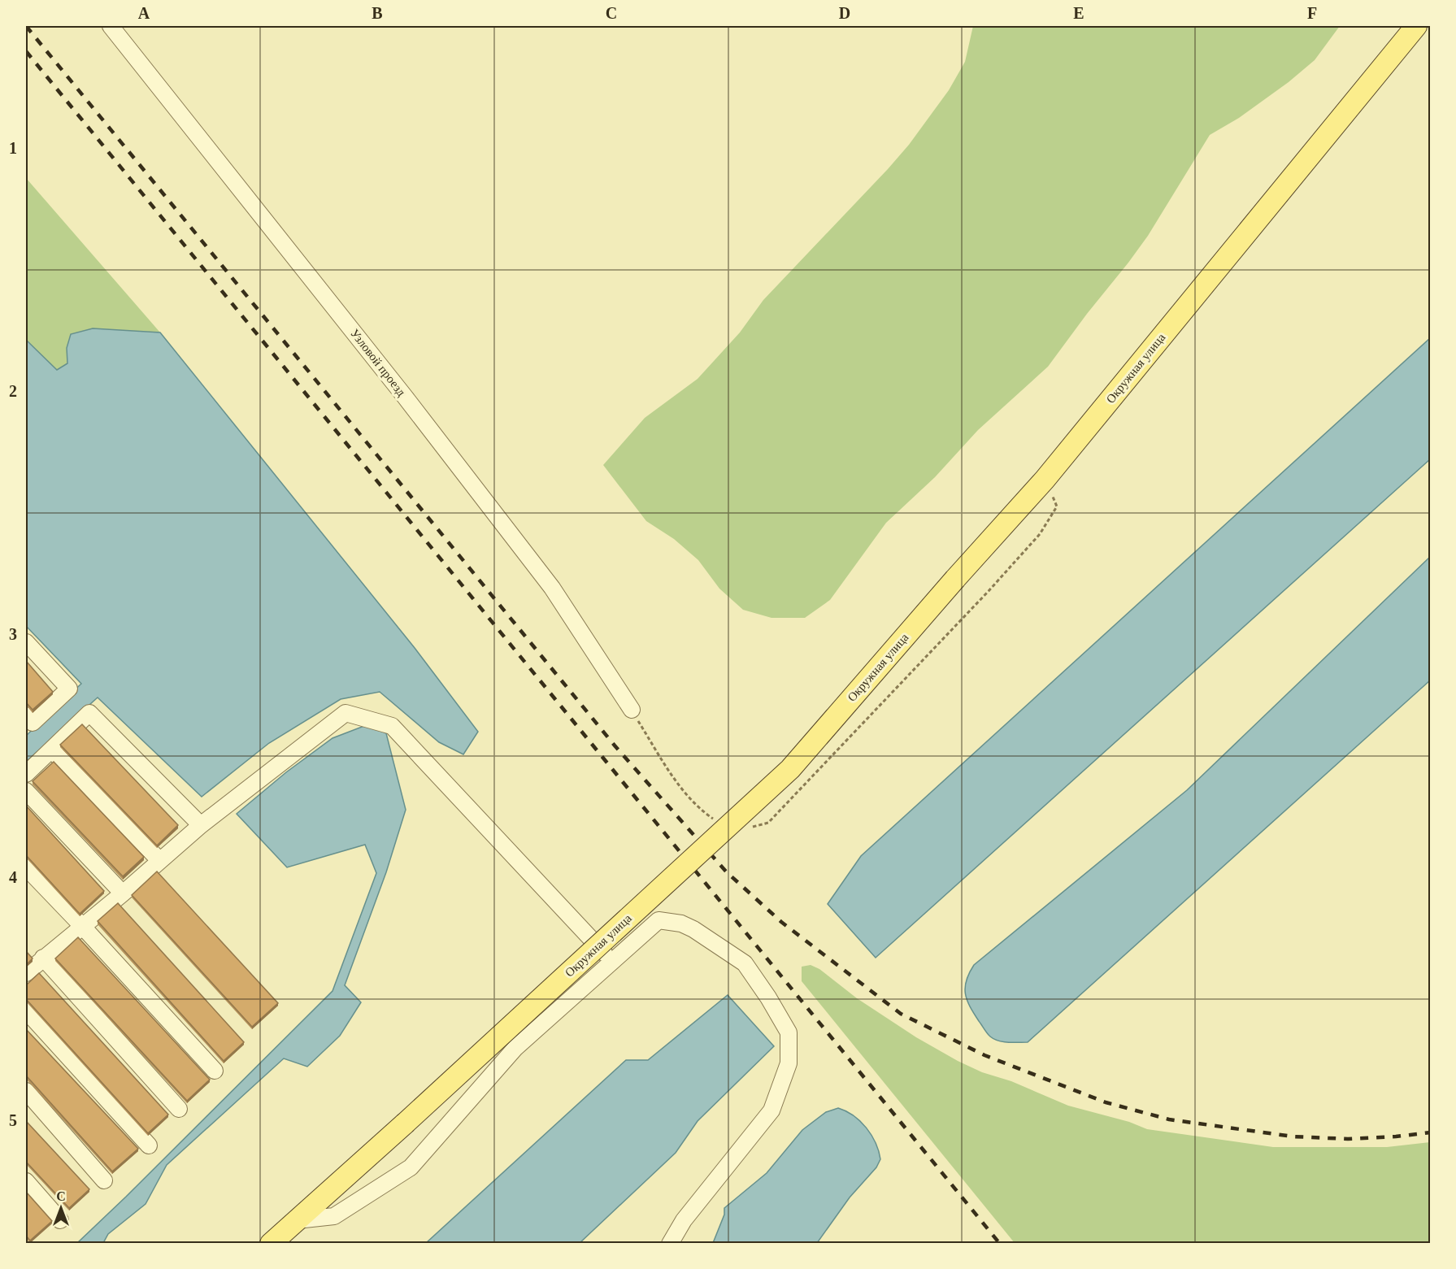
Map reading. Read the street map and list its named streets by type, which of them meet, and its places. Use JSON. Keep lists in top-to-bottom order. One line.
{"streets":{"main road":["Окружная улица"],"street":["Узловой проезд"]},"north":"top","grid":{"columns":["A","B","C","D","E","F"],"rows":["1","2","3","4","5"]}}
